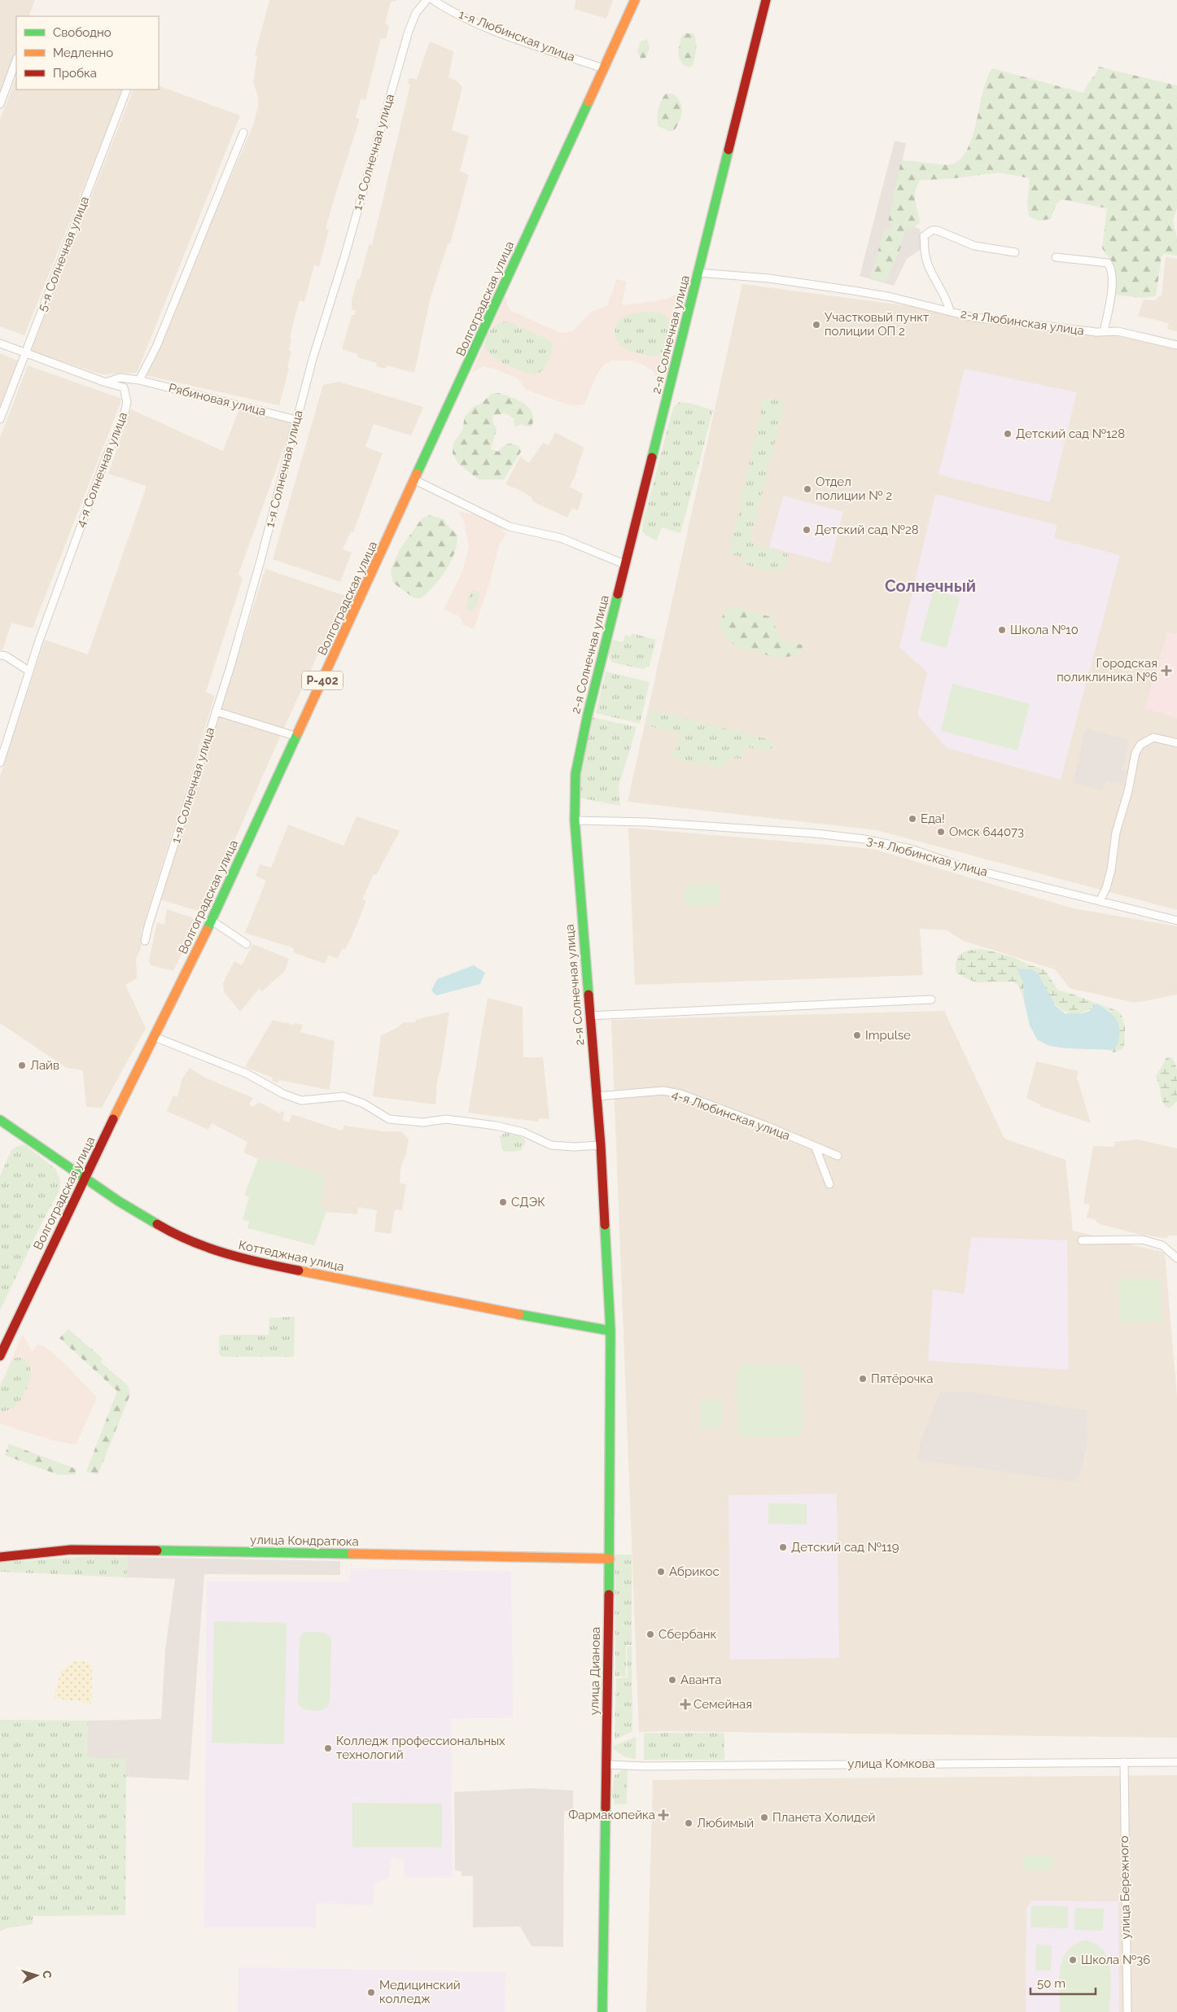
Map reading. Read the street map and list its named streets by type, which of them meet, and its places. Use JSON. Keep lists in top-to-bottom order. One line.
{"streets":{"main road":["Волгоградская улица","2-я Солнечная улица","Р-402","Коттеджная улица","улица Кондратюка","улица Дианова"],"street":["1-я Любинская улица","1-я Солнечная улица","5-я Солнечная улица","2-я Любинская улица","Рябиновая улица","4-я Солнечная улица","3-я Любинская улица","4-я Любинская улица","улица Комкова","улица Бережного"]},"crossings":[["1-я Любинская улица","Волгоградская улица"],["1-я Солнечная улица","Рябиновая улица"],["Волгоградская улица","Коттеджная улица"],["2-я Любинская улица","2-я Солнечная улица"],["2-я Солнечная улица","3-я Любинская улица"],["2-я Солнечная улица","4-я Любинская улица"],["2-я Солнечная улица","Коттеджная улица"],["2-я Солнечная улица","улица Дианова"],["Коттеджная улица","улица Дианова"],["улица Кондратюка","улица Дианова"],["улица Дианова","улица Комкова"],["улица Комкова","улица Бережного"]],"districts":["Солнечный"],"places":{"other":["Участковый пункт полиции ОП 2","Детский сад №128","Отдел полиции № 2","Детский сад №28","Школа №10","Еда!","Омск 644073","Impulse","Лайв","СДЭК","Пятёрочка","Детский сад №119","Абрикос","Сбербанк","Аванта","Колледж профессиональных технологий","Планета Холидей","Любимый","Школа №36","Медицинский колледж"],"health":["Городская поликлиника №6","Семейная","Фармакопейка"]},"legend":["Свободно","Медленно","Пробка"],"scale_bar":"50 m","north":"right"}
